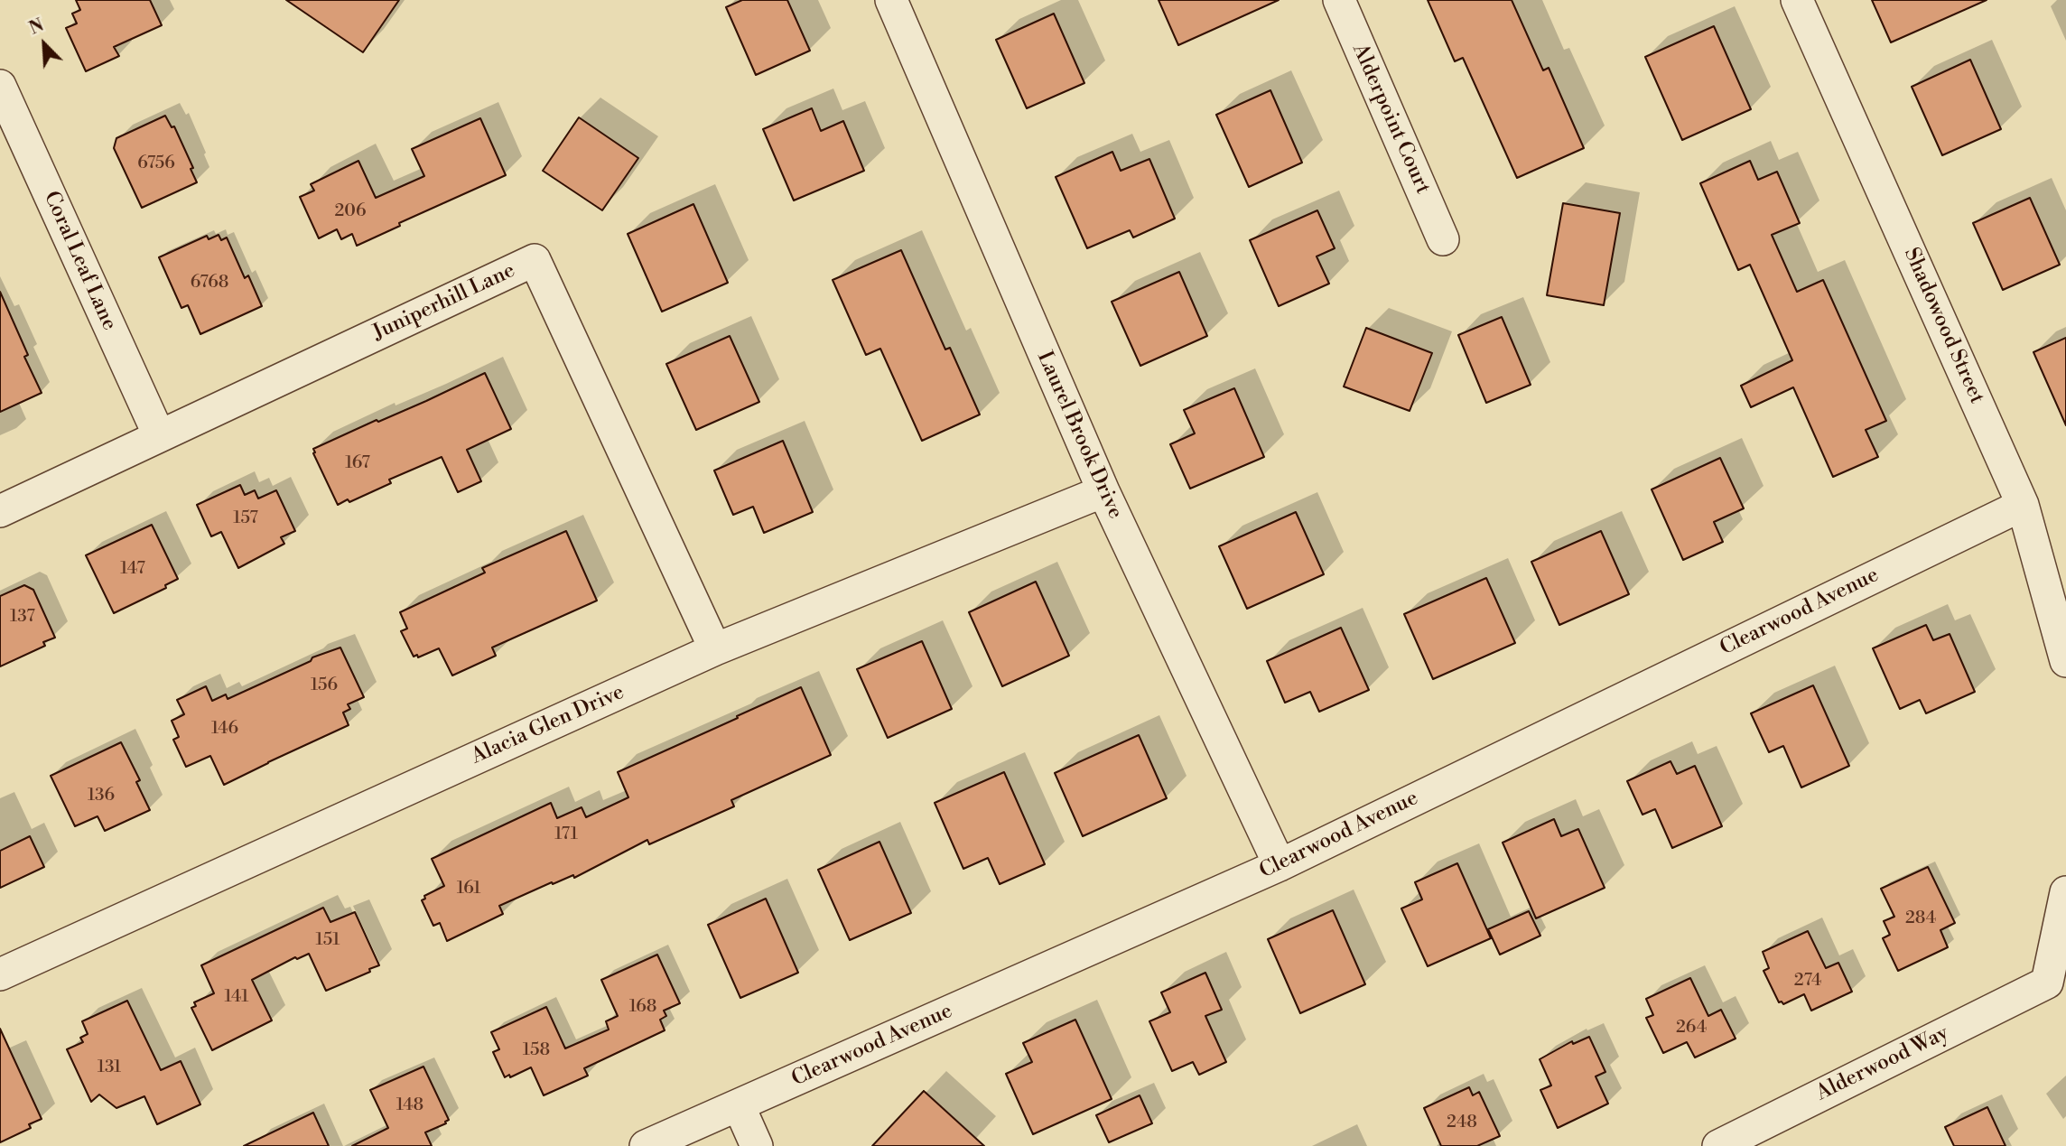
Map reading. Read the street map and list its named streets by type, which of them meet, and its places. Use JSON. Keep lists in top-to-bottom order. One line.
{"streets":{"street":["Alderpoint Court","Coral Leaf Lane","Juniperhill Lane","Shadowood Street","Laurel Brook Drive","Clearwood Avenue","Alacia Glen Drive","Alderwood Way"]},"crossings":[["Coral Leaf Lane","Juniperhill Lane"],["Juniperhill Lane","Alacia Glen Drive"],["Shadowood Street","Clearwood Avenue"],["Laurel Brook Drive","Clearwood Avenue"],["Laurel Brook Drive","Alacia Glen Drive"]],"house_numbers":["6756","206","6768","167","157","147","137","156","146","136","171","161","284","151","274","141","168","264","158","131","148","248"],"north":"top left"}
